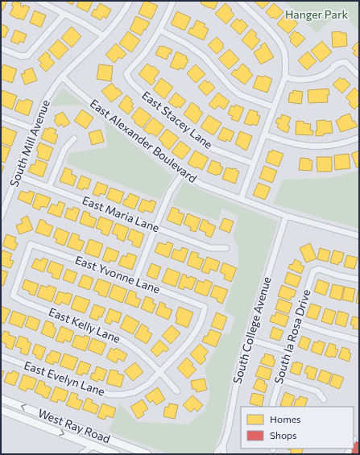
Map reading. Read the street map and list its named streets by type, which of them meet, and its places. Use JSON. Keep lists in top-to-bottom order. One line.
{"streets":{"main road":["West Ray Road"],"street":["East Stacey Lane","East Alexander Boulevard","South Mill Avenue","East Maria Lane","East Yvonne Lane","East Kelly Lane","South College Avenue","South la Rosa Drive","East Evelyn Lane"]},"crossings":[["East Alexander Boulevard","South Mill Avenue"],["East Alexander Boulevard","South College Avenue"],["South Mill Avenue","East Maria Lane"],["East Yvonne Lane","East Kelly Lane"],["East Yvonne Lane","East Evelyn Lane"],["East Kelly Lane","East Evelyn Lane"]],"parks":["Hanger Park"],"legend":["Homes","Shops"]}
